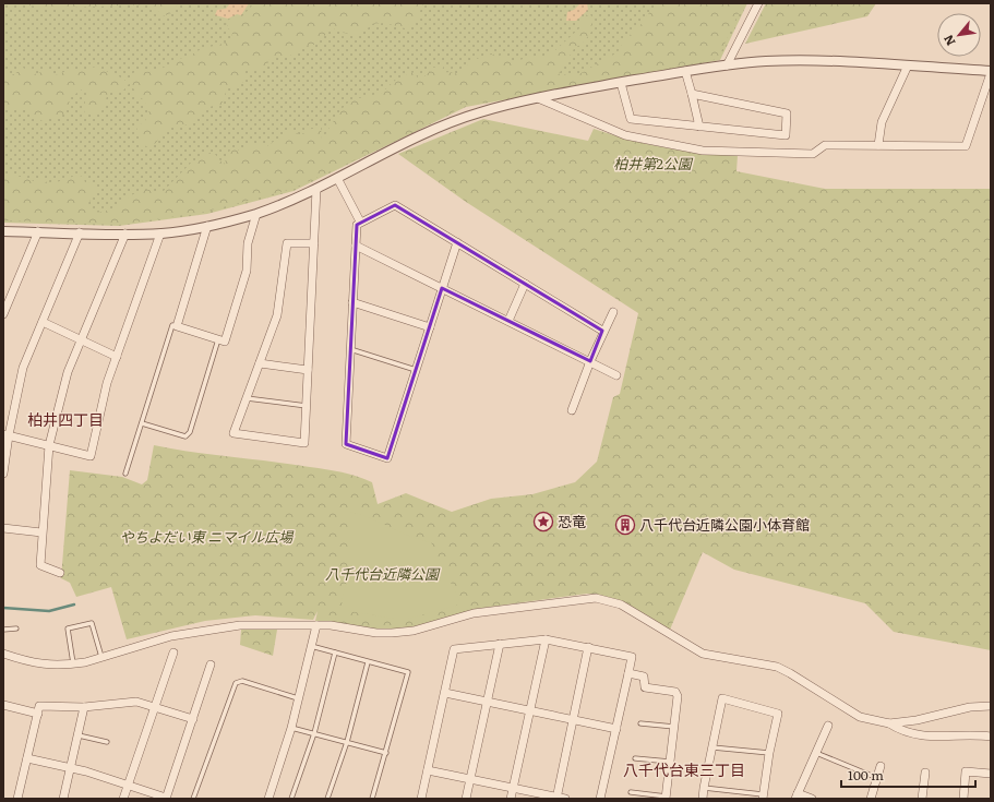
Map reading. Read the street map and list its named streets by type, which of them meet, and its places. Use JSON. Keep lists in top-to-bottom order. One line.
{"districts":["柏井四丁目","八千代台東三丁目"],"parks":["柏井第2公園","やちよだい東 ニマイル広場","八千代台近隣公園"],"places":{"place":["恐竜"],"building":["八千代台近隣公園小体育館"]},"scale_bar":"100 m","north":"bottom left"}
